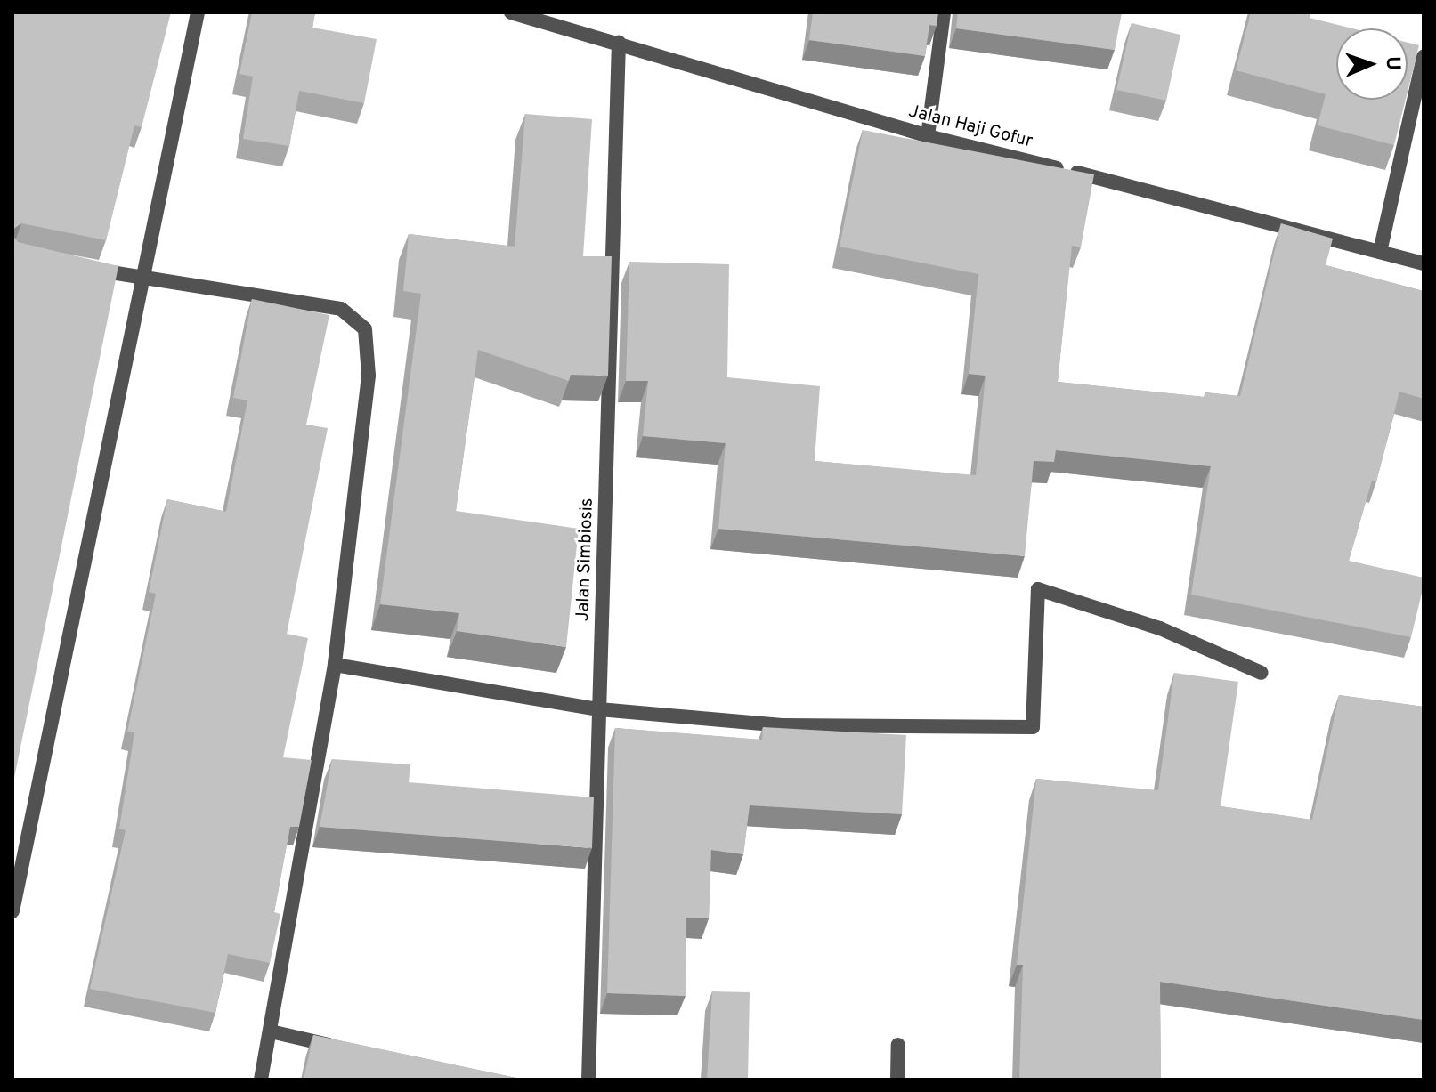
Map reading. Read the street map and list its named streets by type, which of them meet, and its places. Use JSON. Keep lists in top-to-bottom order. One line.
{"streets":{"street":["Jalan Haji Gofur","Jalan Simbiosis"]},"crossings":[["Jalan Haji Gofur","Jalan Simbiosis"]],"north":"right"}
